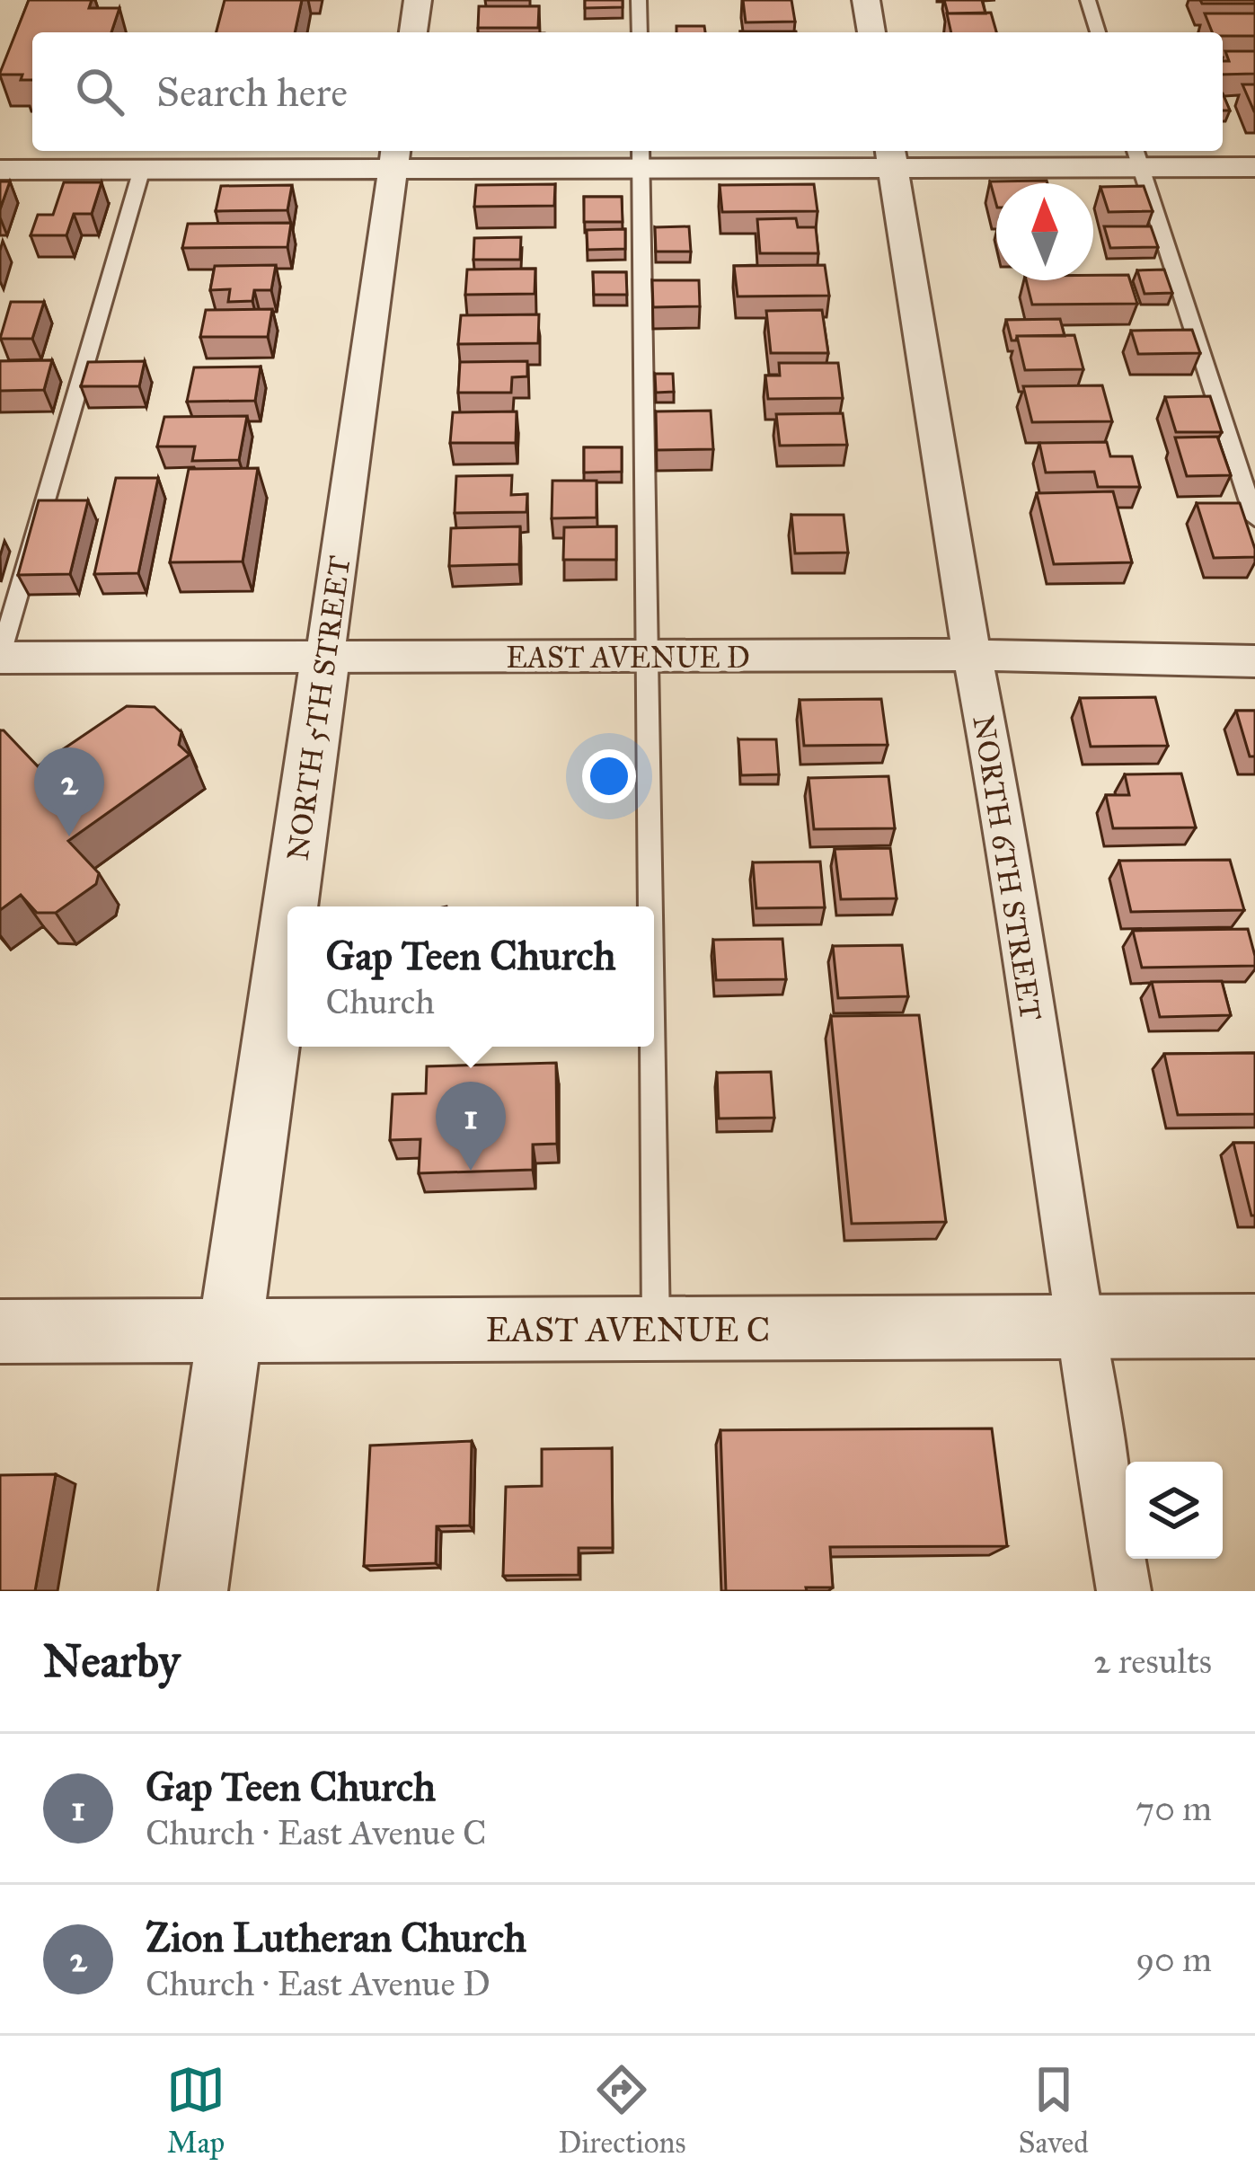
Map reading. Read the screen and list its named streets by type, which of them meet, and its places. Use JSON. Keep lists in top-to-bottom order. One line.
{"streets":{"street":["EAST AVENUE D","NORTH 5TH STREET","NORTH 6TH STREET","EAST AVENUE C"]},"crossings":[["EAST AVENUE D","NORTH 5TH STREET"],["EAST AVENUE D","NORTH 6TH STREET"],["NORTH 5TH STREET","EAST AVENUE C"],["NORTH 6TH STREET","EAST AVENUE C"]],"north":"top","page":{"search":"Search here","pins":["2","1"],"popup":["Gap Teen Church","Church"],"heading":["Nearby","2 results"],"list":[{"mark":"1","name":"Gap Teen Church","note":"Church · East Avenue C","value":"70 m"},{"mark":"2","name":"Zion Lutheran Church","note":"Church · East Avenue D","value":"90 m"}],"nav":["Map","Directions","Saved"]}}
